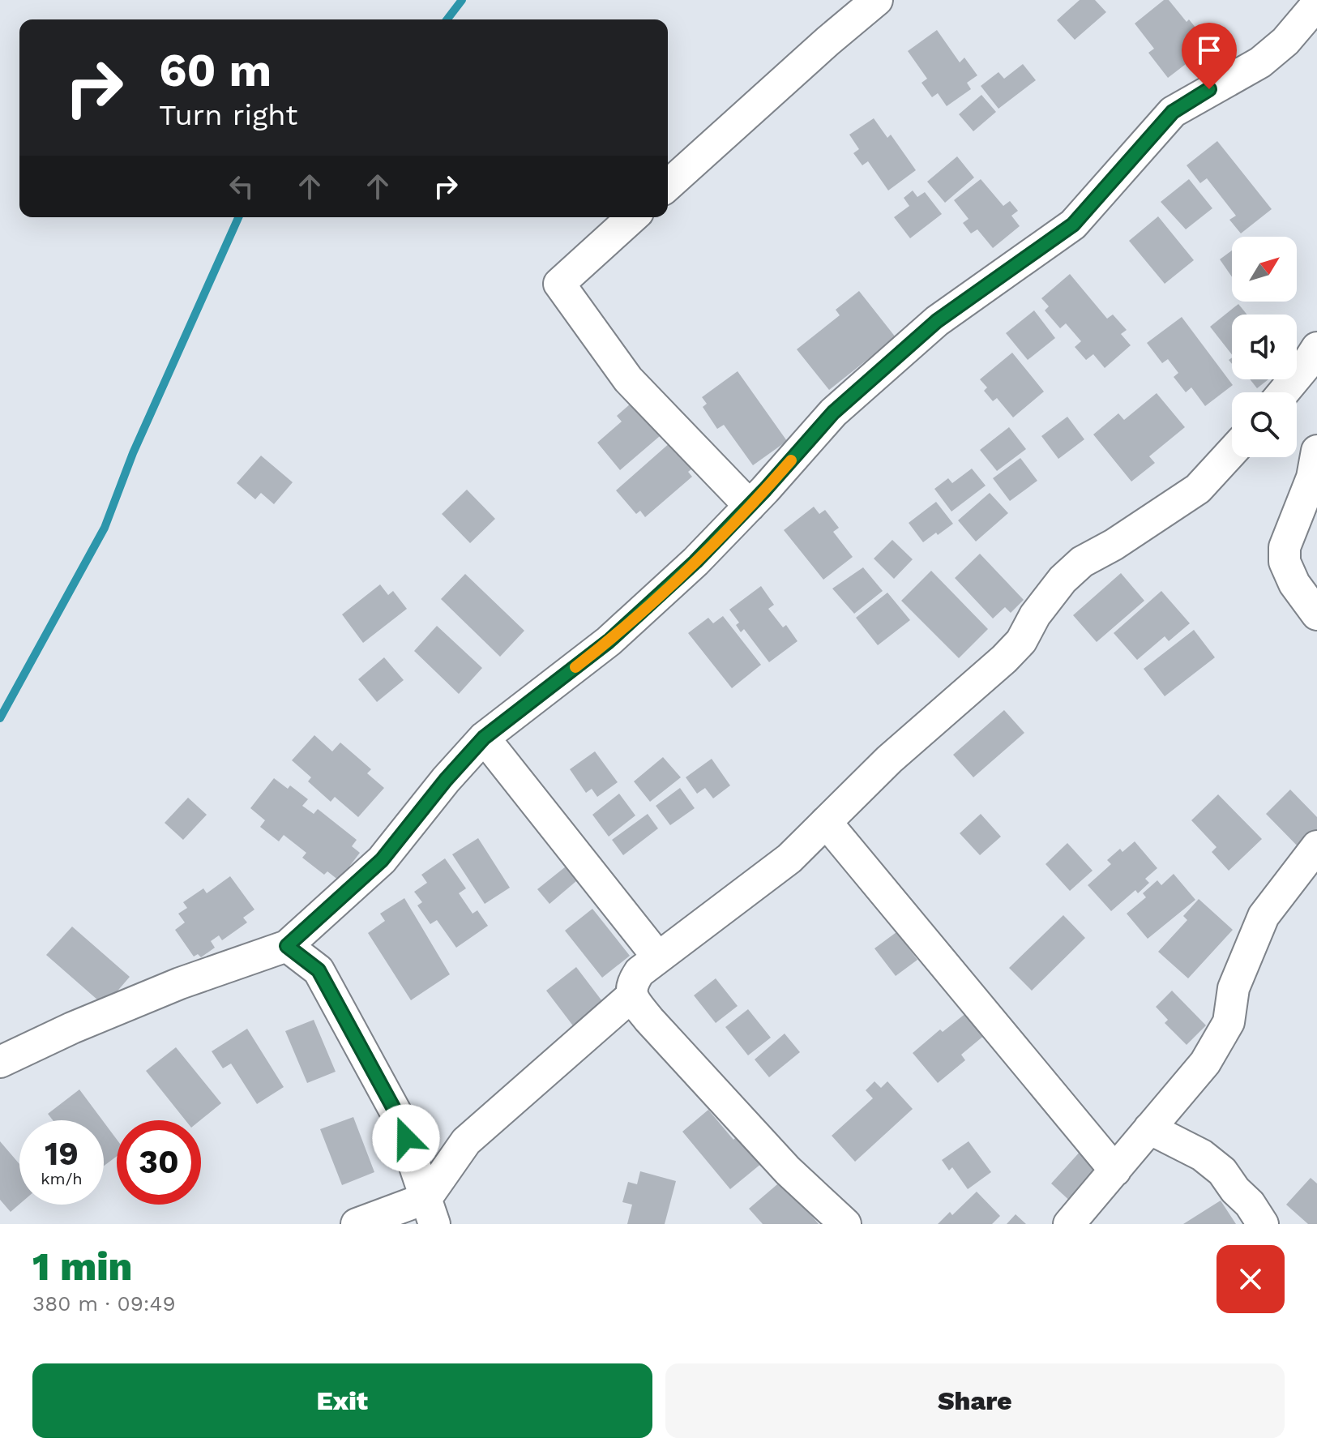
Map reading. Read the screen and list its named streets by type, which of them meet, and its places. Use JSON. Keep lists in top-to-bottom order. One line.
{"north":"top right","page":{"turn":["60 m","Turn right"],"speed":"19 km/h","limit":"30","heading":["1 min","380 m · 09:49"],"buttons":["Exit","Share"]}}
